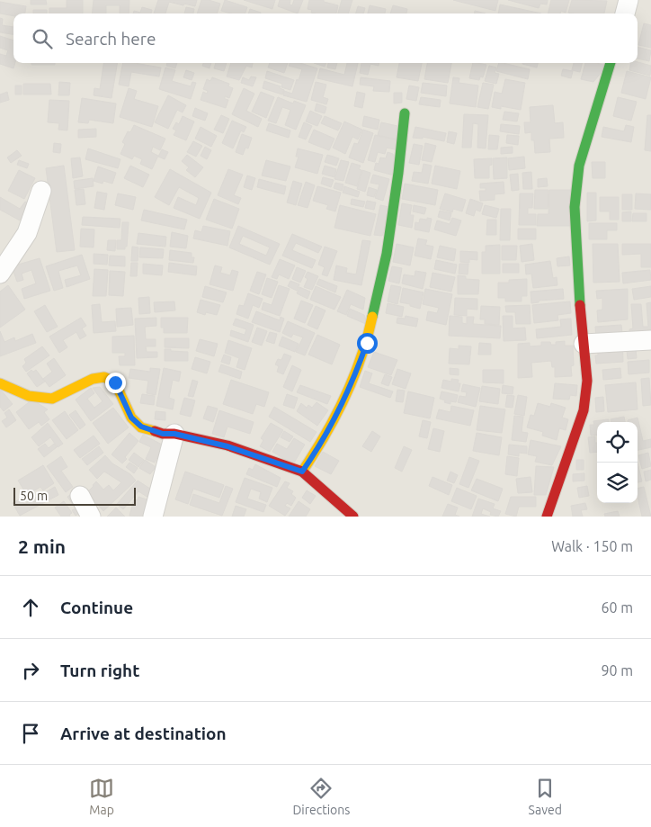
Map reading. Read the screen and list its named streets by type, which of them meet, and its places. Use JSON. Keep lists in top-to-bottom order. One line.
{"scale_bar":"50 m","page":{"search":"Search here","scale":"50 m","heading":["2 min","Walk · 150 m"],"list":[["Continue","60 m"],["Turn right","90 m"],"Arrive at destination"],"nav":["Map","Directions","Saved"]}}
